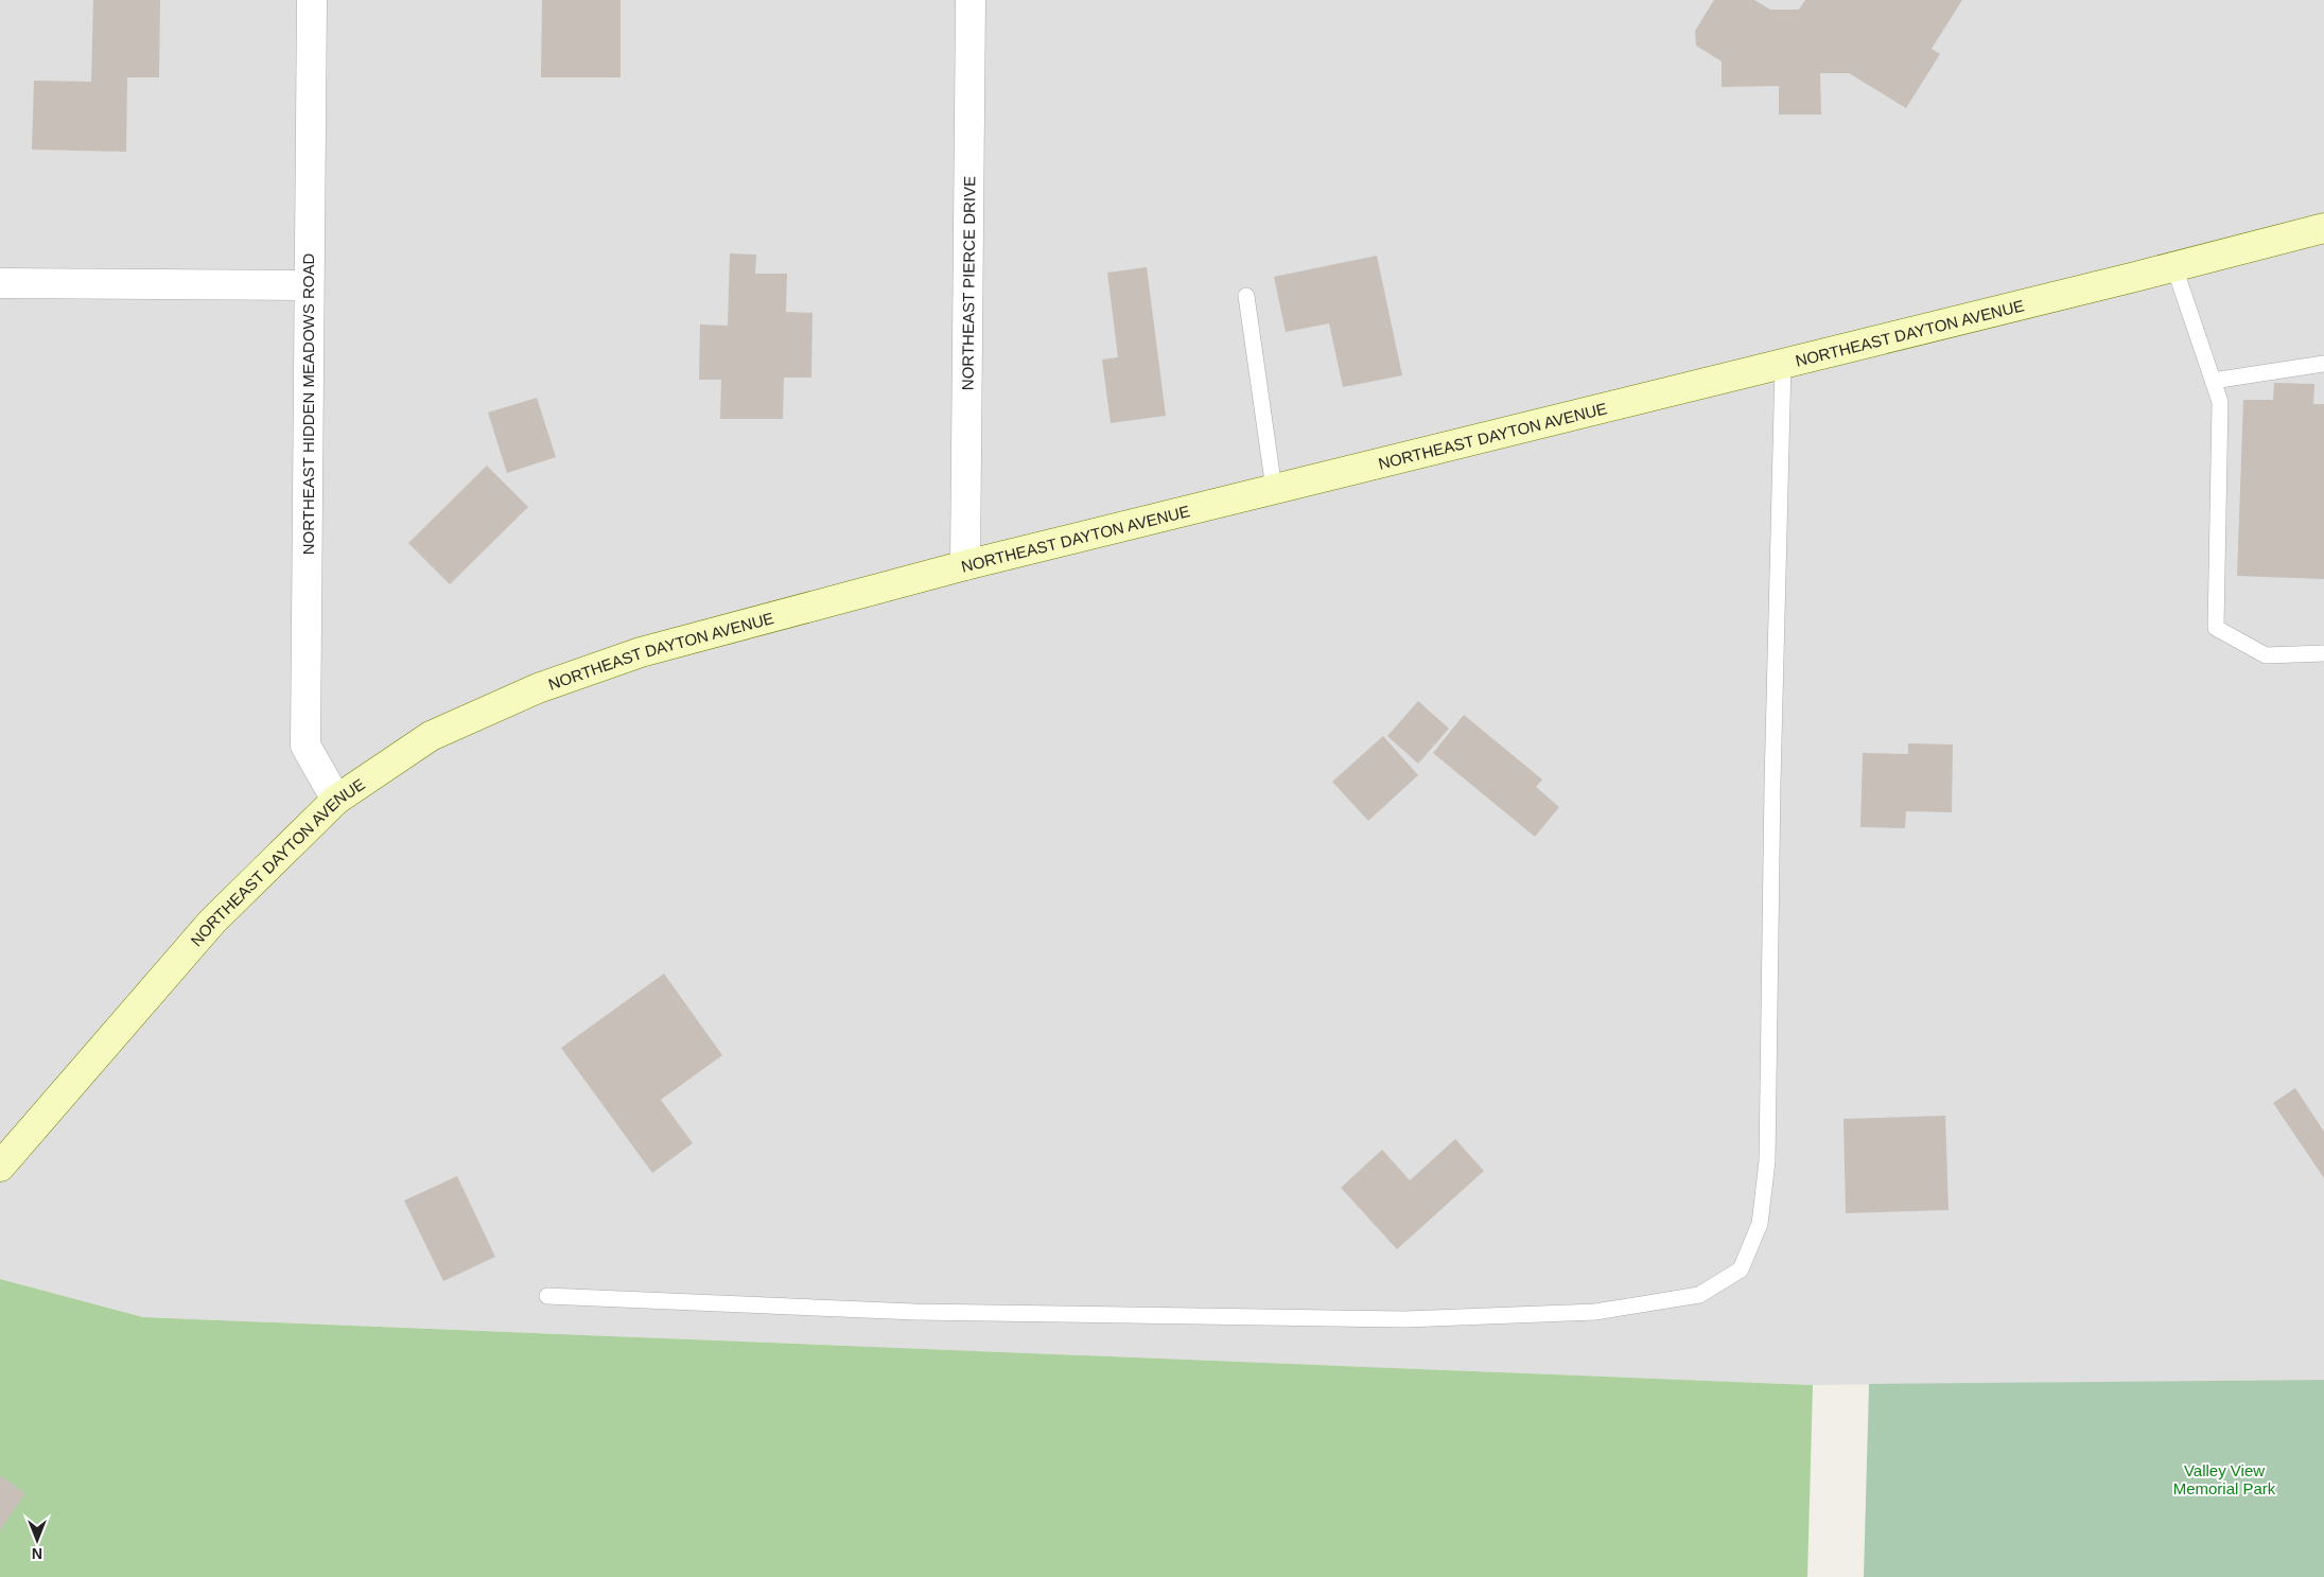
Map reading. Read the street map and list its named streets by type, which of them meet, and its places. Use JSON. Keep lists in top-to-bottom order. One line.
{"streets":{"street":["NORTHEAST PIERCE DRIVE","NORTHEAST DAYTON AVENUE","NORTHEAST HIDDEN MEADOWS ROAD"]},"crossings":[["NORTHEAST PIERCE DRIVE","NORTHEAST DAYTON AVENUE"],["NORTHEAST DAYTON AVENUE","NORTHEAST HIDDEN MEADOWS ROAD"]],"parks":["Valley View Memorial Park"],"north":"bottom"}
